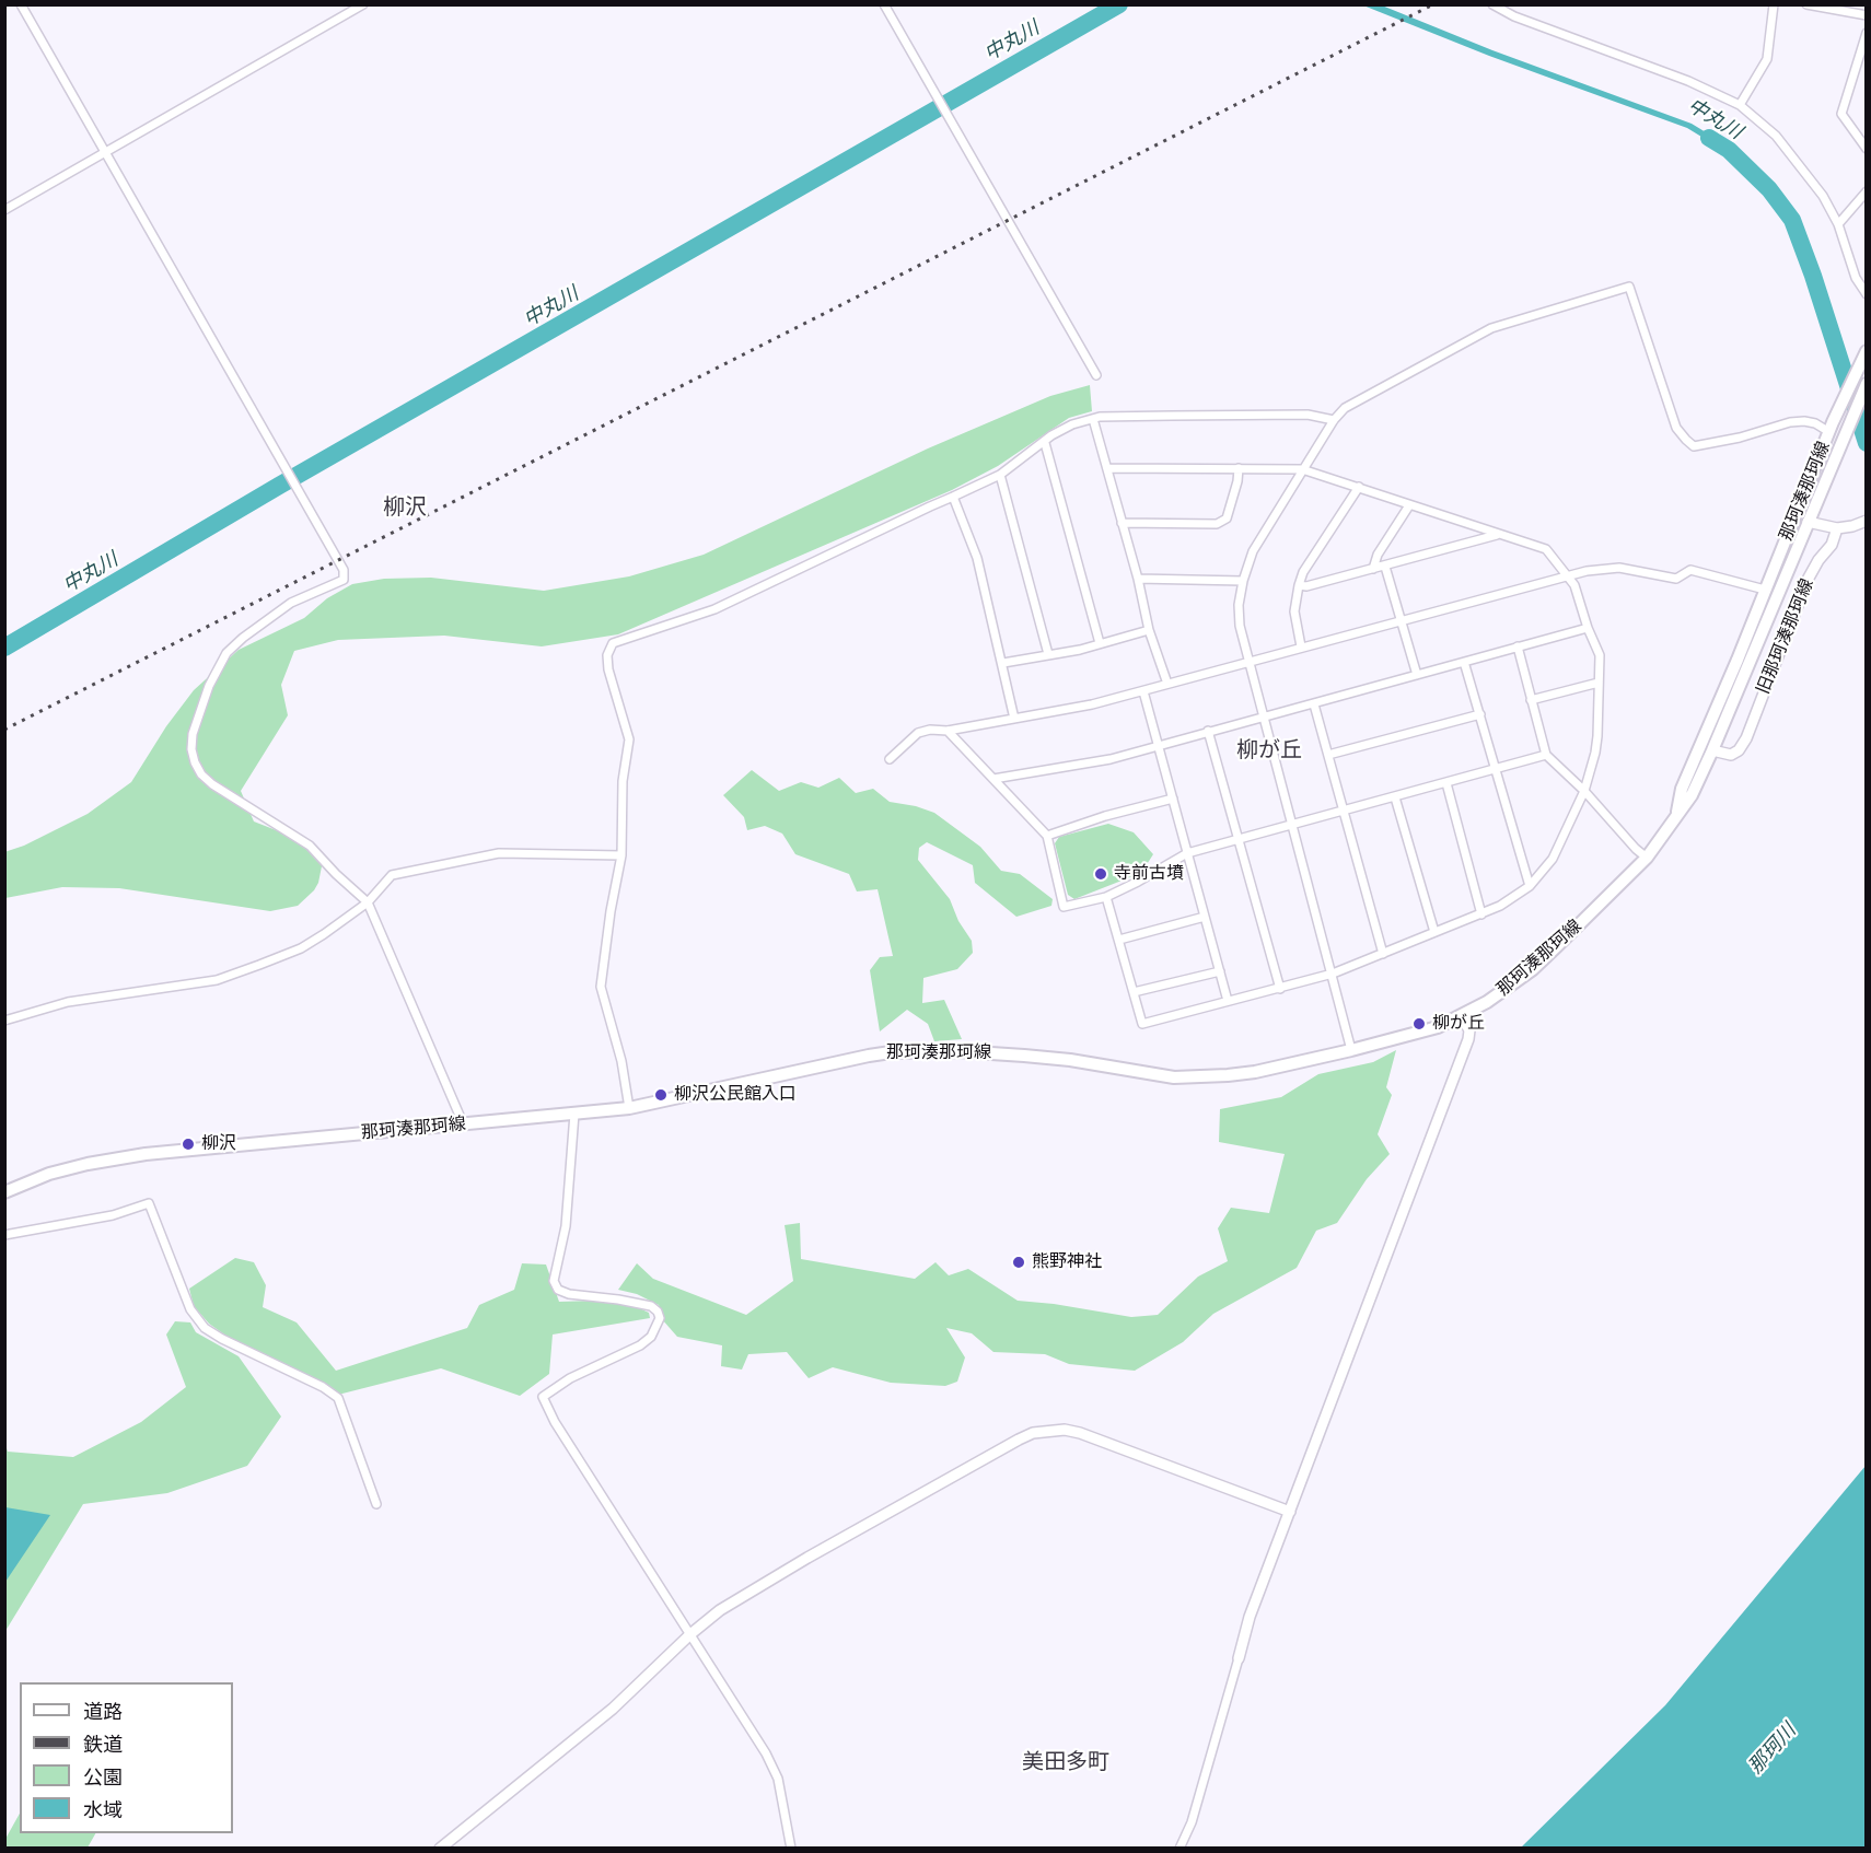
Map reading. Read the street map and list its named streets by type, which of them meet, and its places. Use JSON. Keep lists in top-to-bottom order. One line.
{"streets":{"main road":["那珂湊那珂線"],"street":["旧那珂湊那珂線"]},"crossings":[["那珂湊那珂線","旧那珂湊那珂線"]],"districts":["柳沢","柳が丘","美田多町"],"water":["中丸川","那珂川"],"places":["寺前古墳","柳が丘","柳沢公民館入口","柳沢","熊野神社"],"legend":["道路","鉄道","公園","水域"]}
